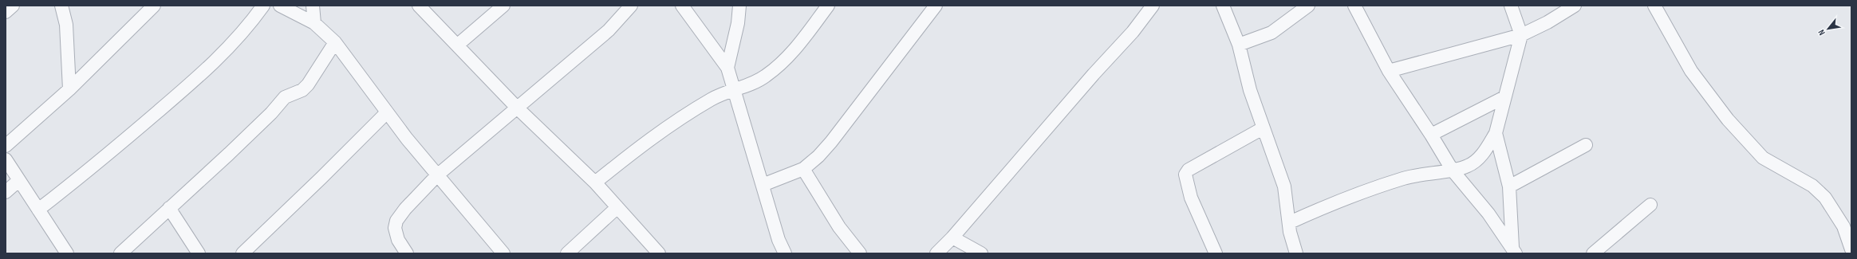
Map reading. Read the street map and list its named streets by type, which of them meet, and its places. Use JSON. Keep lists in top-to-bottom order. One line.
{"north":"bottom left"}
